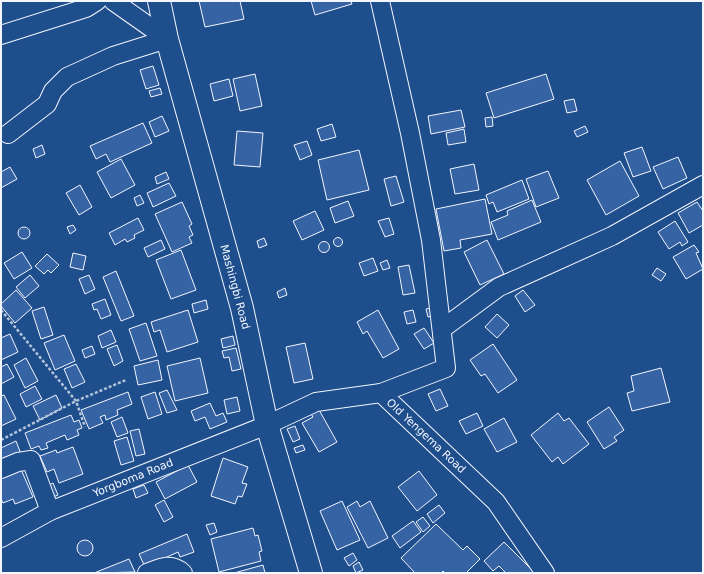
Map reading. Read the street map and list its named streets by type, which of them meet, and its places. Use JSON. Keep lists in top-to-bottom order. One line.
{"streets":{"main road":["Mashingbi Road"],"street":["Old Yengema Road","Yorgboma Road"]},"crossings":[["Mashingbi Road","Old Yengema Road"],["Mashingbi Road","Yorgboma Road"],["Old Yengema Road","Yorgboma Road"]]}
